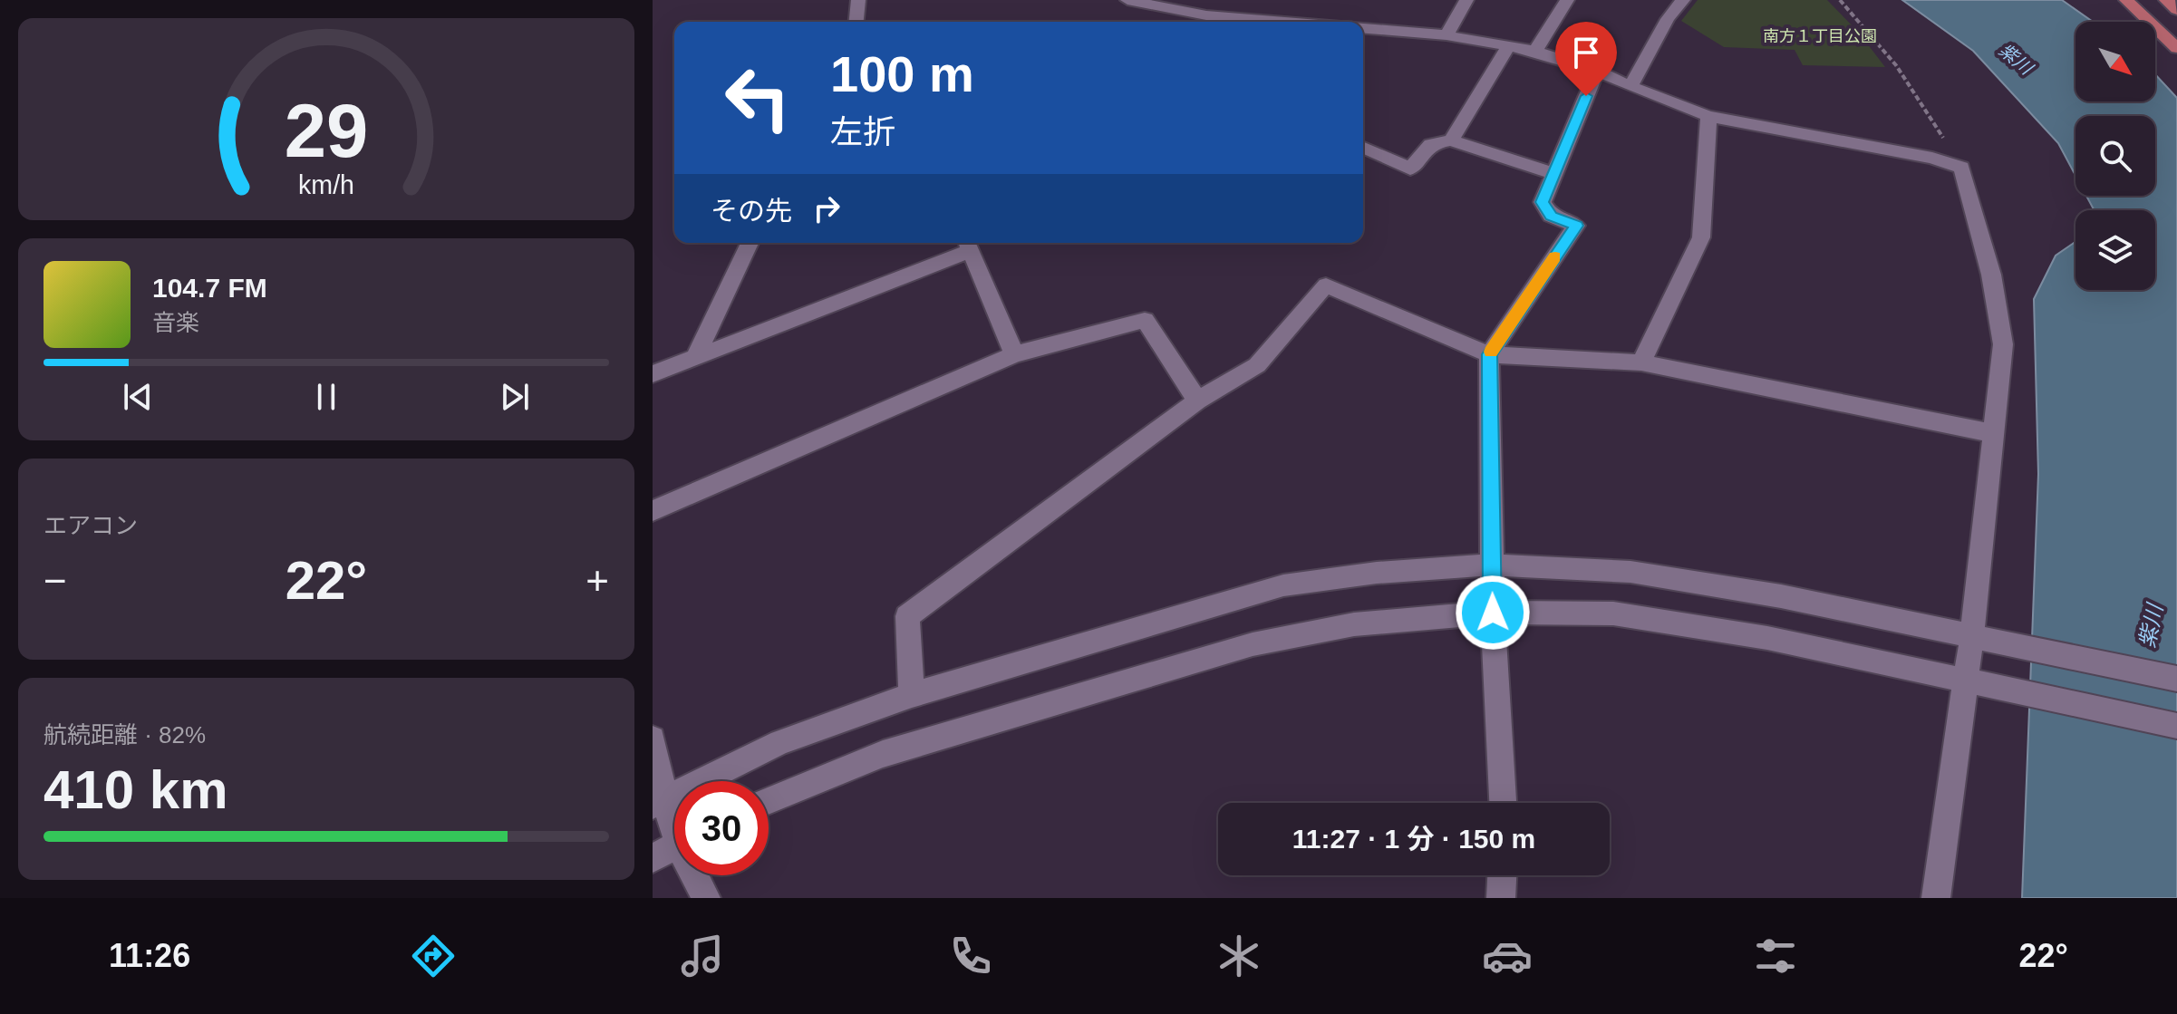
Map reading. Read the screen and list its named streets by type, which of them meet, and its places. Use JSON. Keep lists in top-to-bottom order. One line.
{"water":["紫川"],"parks":["南方１丁目公園"],"north":"bottom right","page":{"turn":["100 m","左折"],"then":"その先","song":["104.7 FM","音楽"],"tile":["エアコン",["航続距離 · 82%","410 km"]],"heat":["−","22°","+"],"limit":"30","trip":"11:27 · 1 分 · 150 m","tabs":["11:26","22°"],"gauge":["29","km/h"]}}
